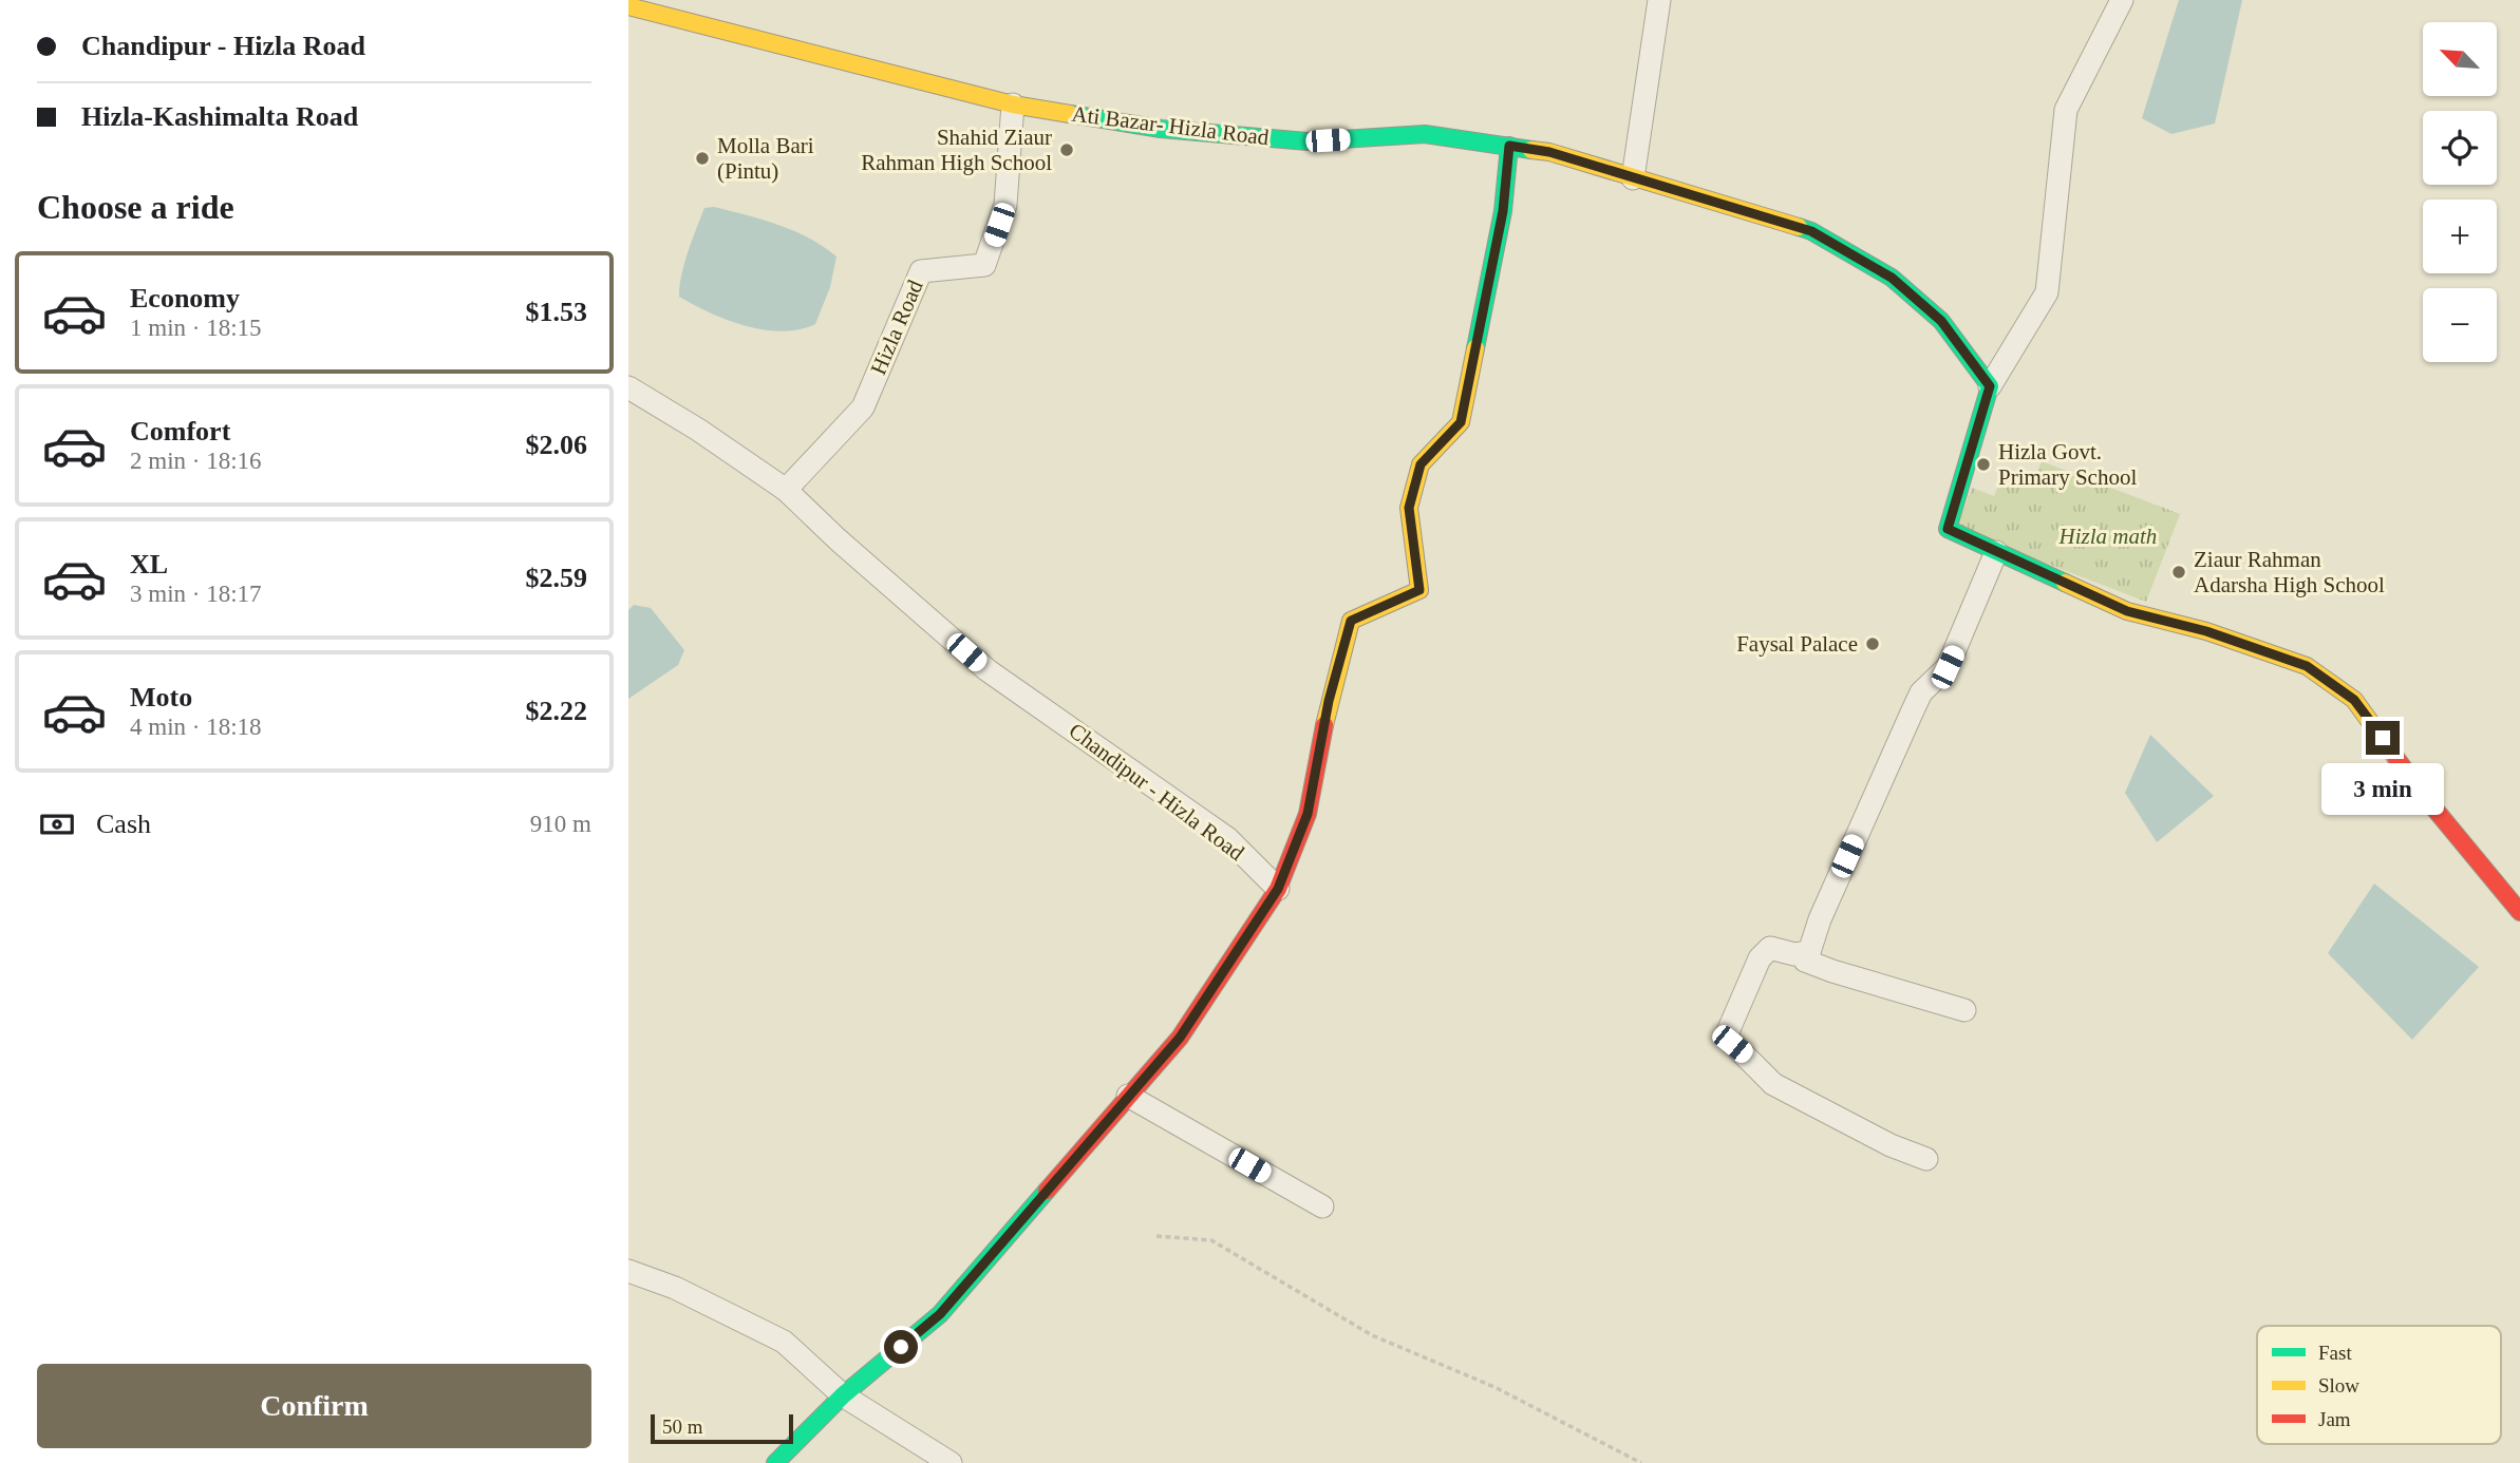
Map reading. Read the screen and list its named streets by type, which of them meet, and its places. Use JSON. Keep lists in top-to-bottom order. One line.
{"streets":{"street":["Ati Bazar- Hizla Road","Hizla Road","Chandipur - Hizla Road"]},"crossings":[["Ati Bazar- Hizla Road","Hizla Road"],["Hizla Road","Chandipur - Hizla Road"]],"parks":["Hizla math"],"places":["Shahid Ziaur Rahman High School","Molla Bari (Pintu)","Hizla Govt. Primary School","Ziaur Rahman Adarsha High School","Faysal Palace"],"legend":["Fast","Slow","Jam"],"scale_bar":"50 m","north":"top left","page":{"banner":["Chandipur - Hizla Road","Hizla-Kashimalta Road"],"map_buttons":["+","−"],"heading":"Choose a ride","list":[{"name":"Economy","note":"1 min · 18:15","value":"$1.53"},{"name":"Comfort","note":"2 min · 18:16","value":"$2.06"},{"name":"XL","note":"3 min · 18:17","value":"$2.59"},{"name":"Moto","note":"4 min · 18:18","value":"$2.22"}],"bubble":"3 min","pay":["Cash","910 m"],"buttons":"Confirm","scale":"50 m"}}
